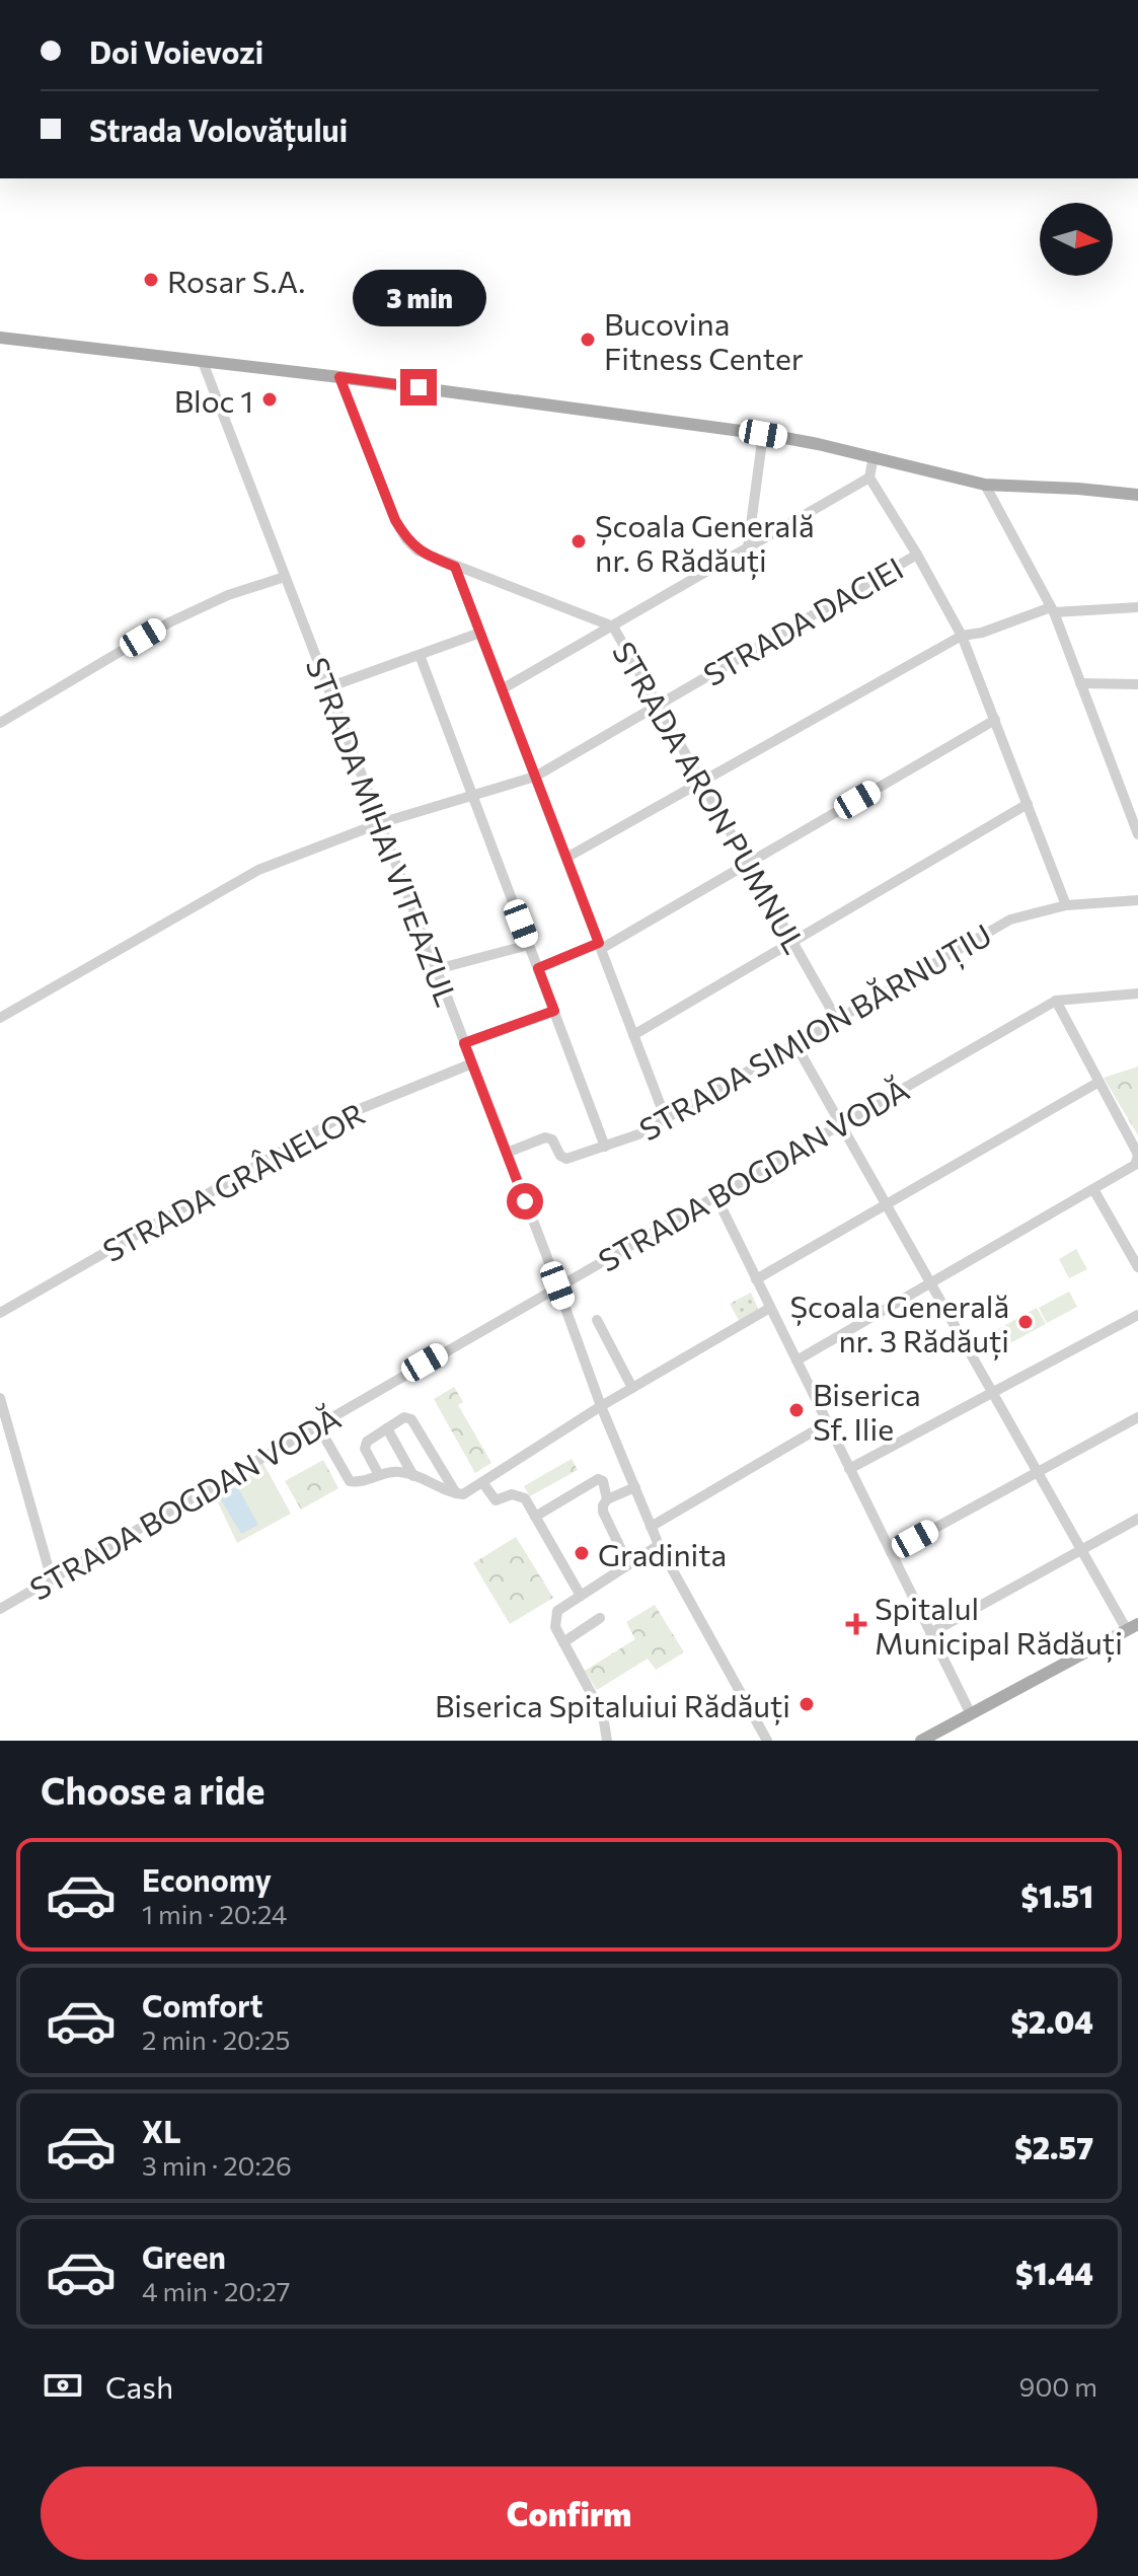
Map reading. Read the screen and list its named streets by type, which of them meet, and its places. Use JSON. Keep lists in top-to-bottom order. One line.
{"streets":{"street":["STRADA DACIEI","STRADA ARON PUMNUL","STRADA MIHAI VITEAZUL","STRADA SIMION BĂRNUȚIU","STRADA BOGDAN VODĂ","STRADA GRÂNELOR"]},"crossings":[["STRADA DACIEI","STRADA ARON PUMNUL"],["STRADA DACIEI","STRADA MIHAI VITEAZUL"],["STRADA ARON PUMNUL","STRADA SIMION BĂRNUȚIU"],["STRADA MIHAI VITEAZUL","STRADA SIMION BĂRNUȚIU"],["STRADA MIHAI VITEAZUL","STRADA BOGDAN VODĂ"],["STRADA MIHAI VITEAZUL","STRADA GRÂNELOR"]],"places":{"other":["Rosar S.A.","Bucovina Fitness Center","Bloc 1","Școala Generală nr. 6 Rădăuți","Școala Generală nr. 3 Rădăuți","Biserica Sf. Ilie","Gradinita","Biserica Spitaluiui Rădăuți"],"health":["Spitalul Municipal Rădăuți"]},"north":"right","page":{"banner":["Doi Voievozi","Strada Volovățului"],"bubble":"3 min","heading":"Choose a ride","list":[{"name":"Economy","note":"1 min · 20:24","value":"$1.51"},{"name":"Comfort","note":"2 min · 20:25","value":"$2.04"},{"name":"XL","note":"3 min · 20:26","value":"$2.57"},{"name":"Green","note":"4 min · 20:27","value":"$1.44"}],"pay":["Cash","900 m"],"buttons":"Confirm"}}
